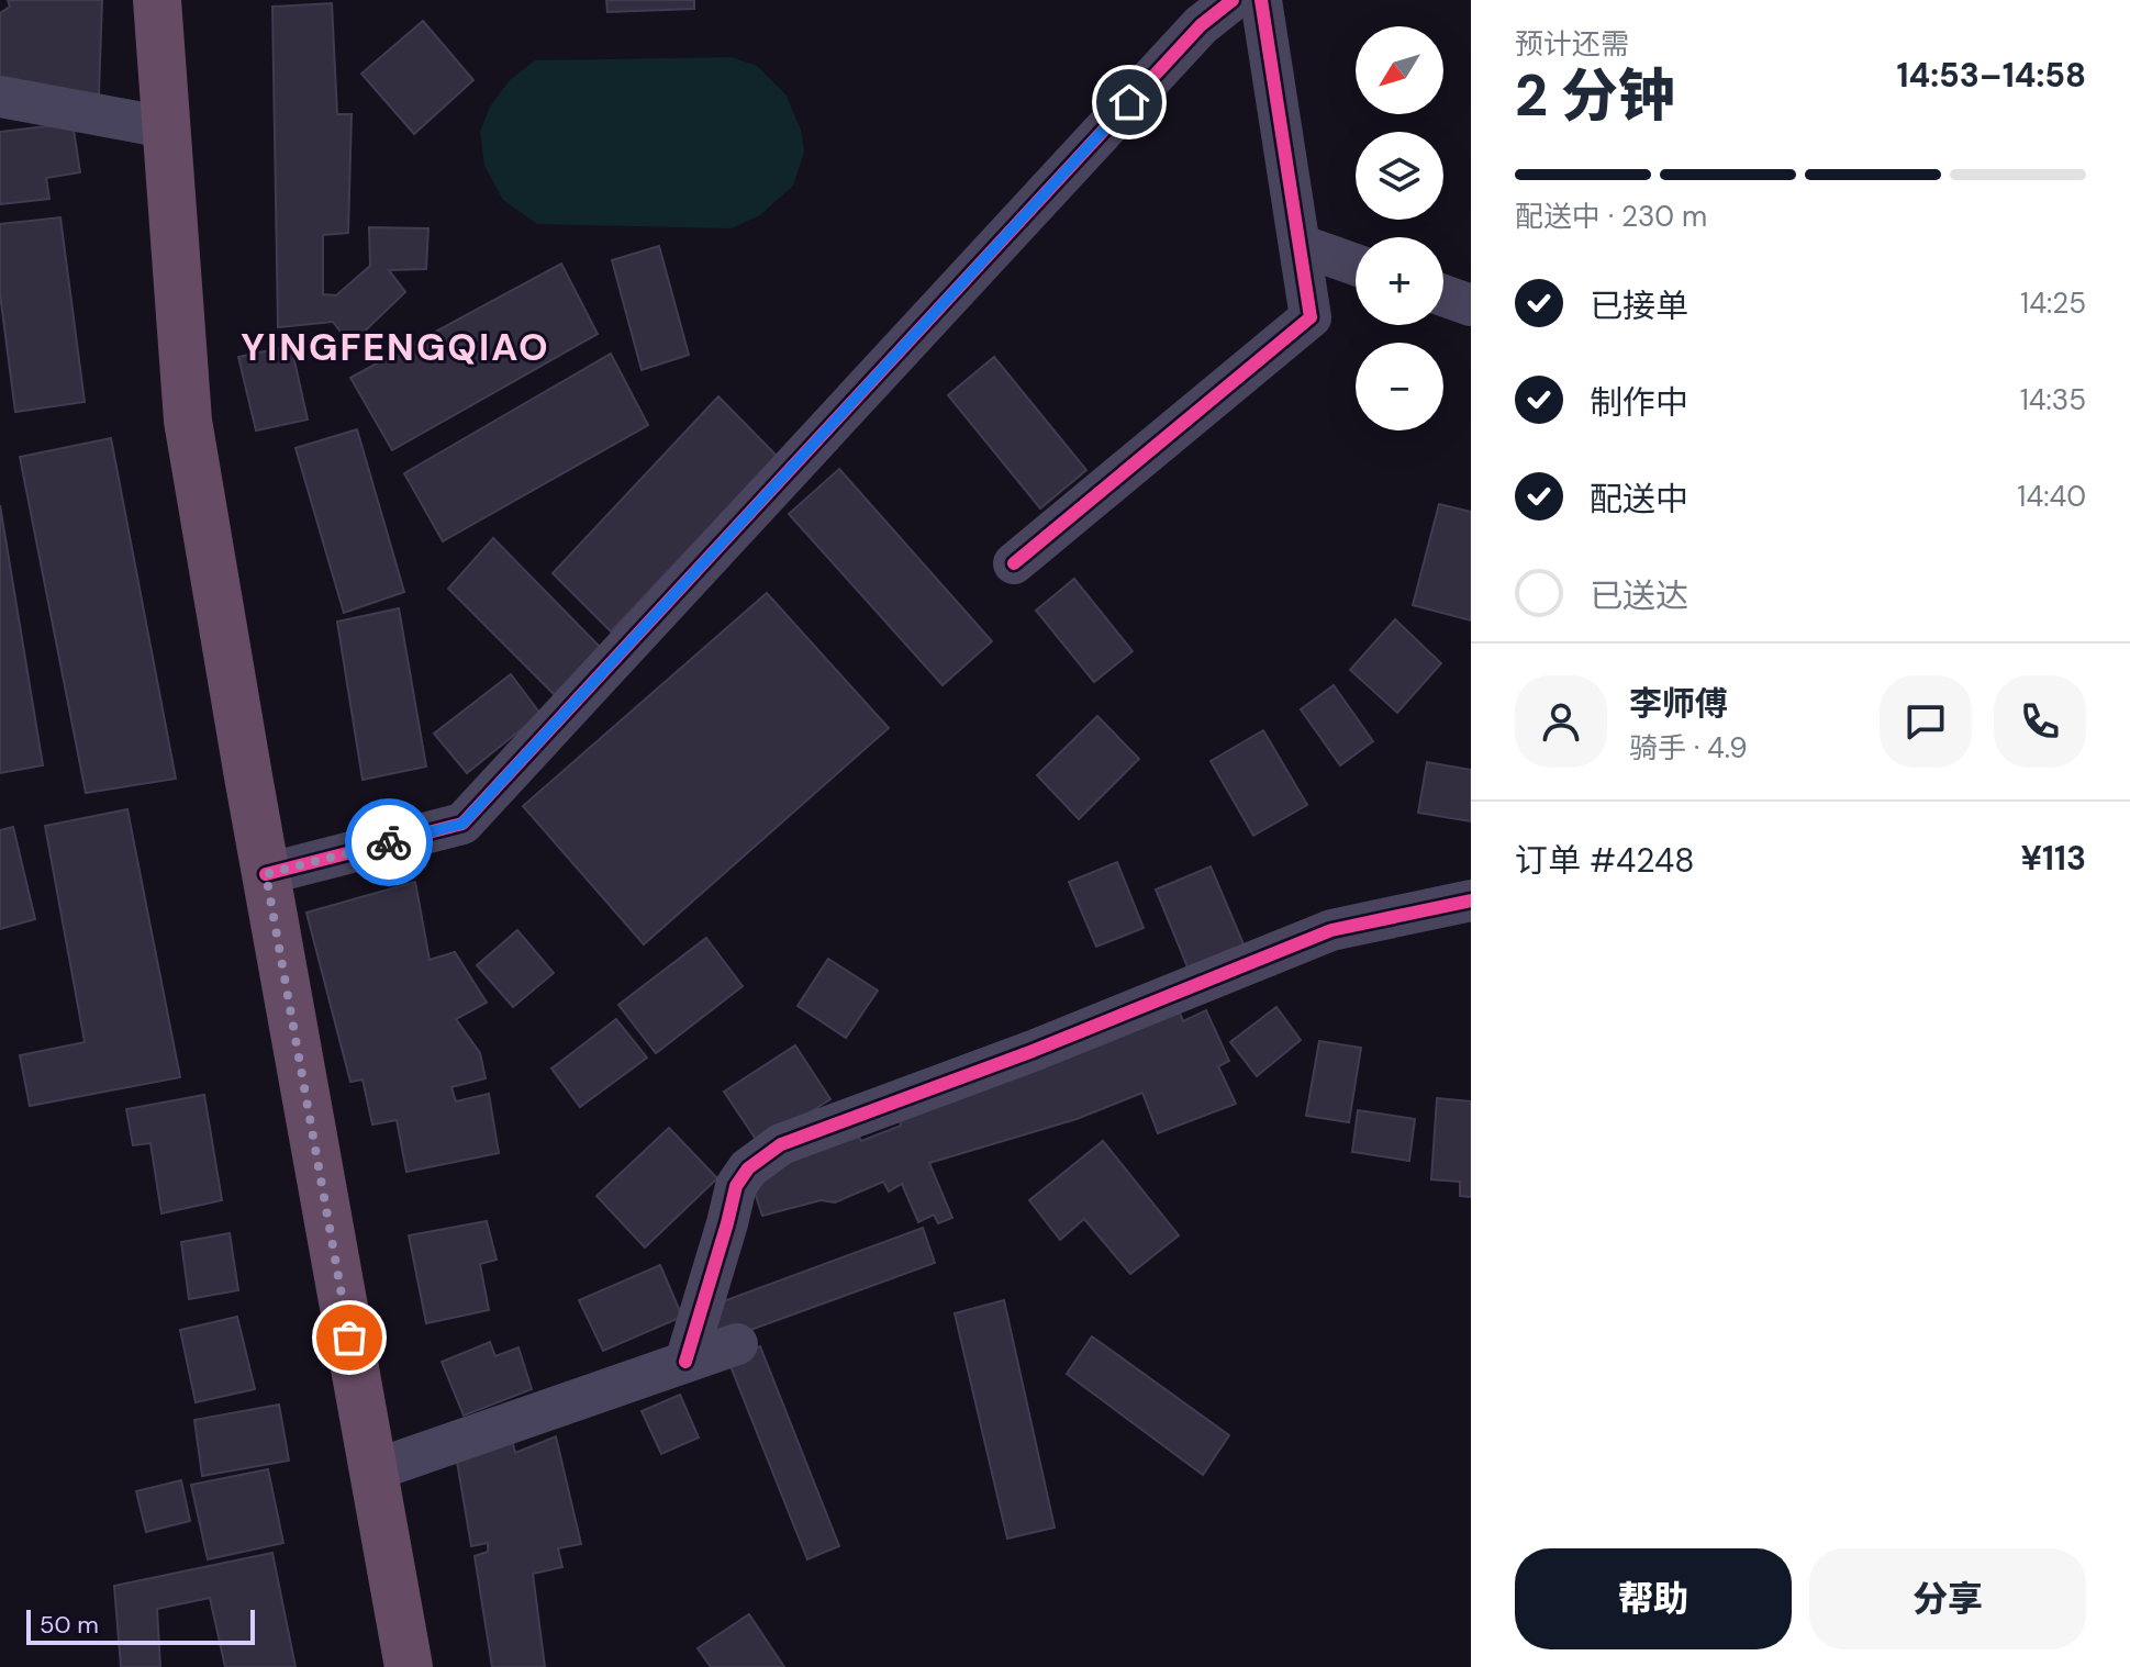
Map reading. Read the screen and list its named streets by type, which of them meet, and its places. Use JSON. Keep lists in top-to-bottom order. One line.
{"districts":["YINGFENGQIAO"],"scale_bar":"50 m","north":"bottom left","page":{"heading":["2 分钟","预计还需","14:53–14:58"],"panel":["李师傅","骑手 · 4.9","订单 #4248","¥113"],"map_buttons":["+","−"],"bar":"配送中 · 230 m","list":[["已接单","14:25"],["制作中","14:35"],["配送中","14:40"],"已送达"],"buttons":["帮助","分享"],"scale":"50 m"}}
